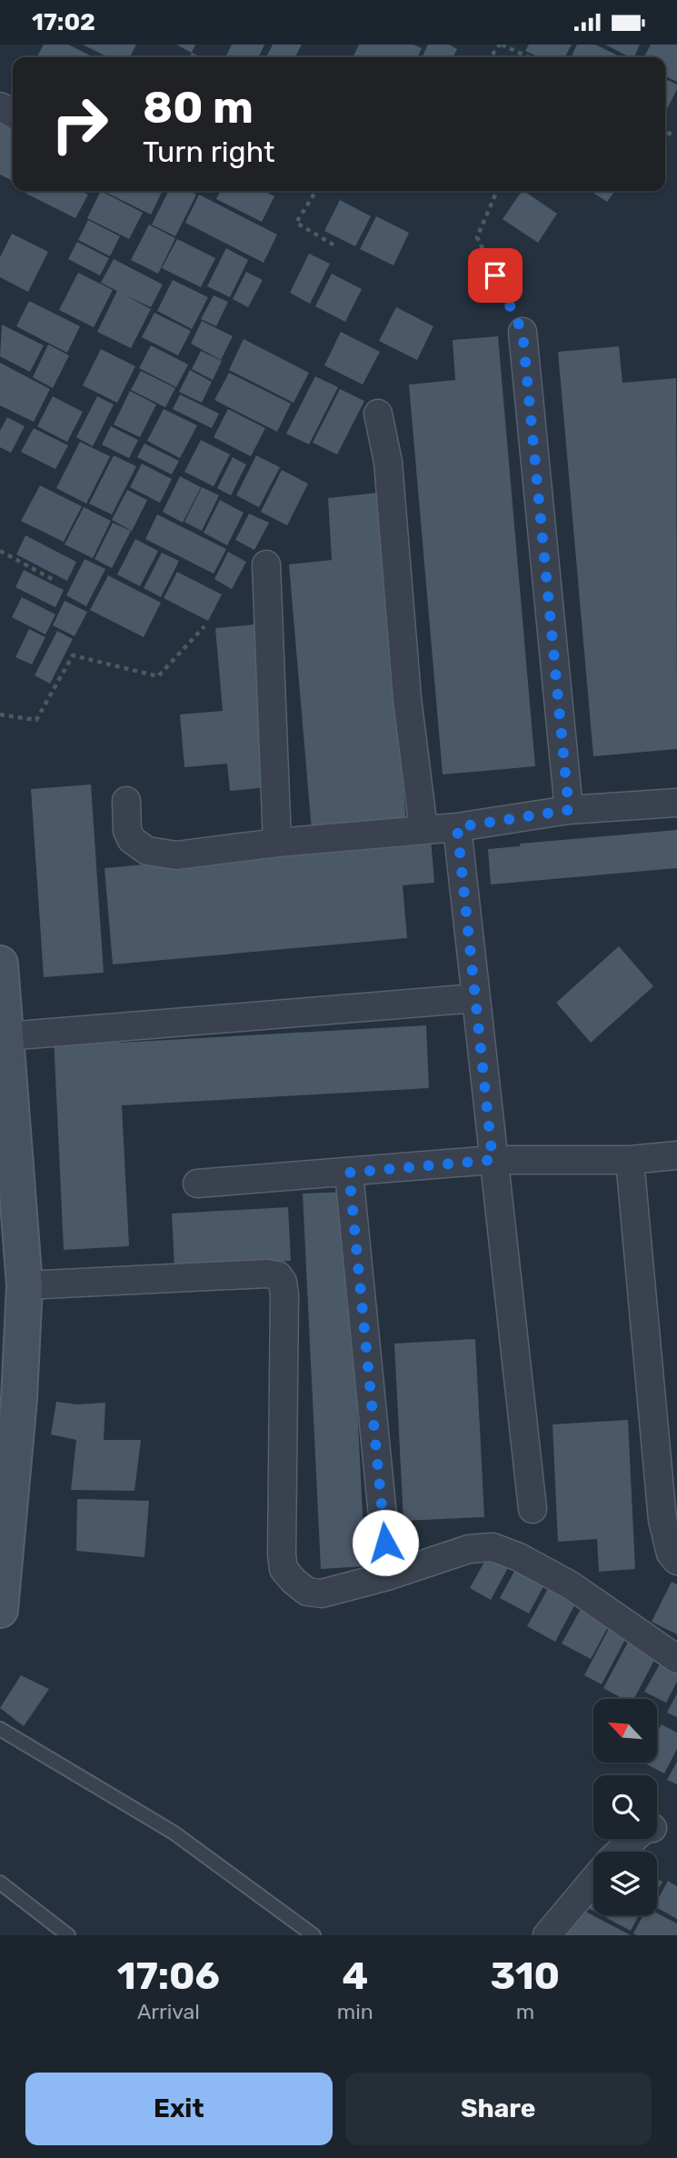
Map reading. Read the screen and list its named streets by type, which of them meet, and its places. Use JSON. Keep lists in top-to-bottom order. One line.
{"north":"top left","page":{"status":"17:02","turn":["80 m","Turn right"],"eta":["17:06","Arrival","4","min","310","m"],"buttons":["Exit","Share"]}}
